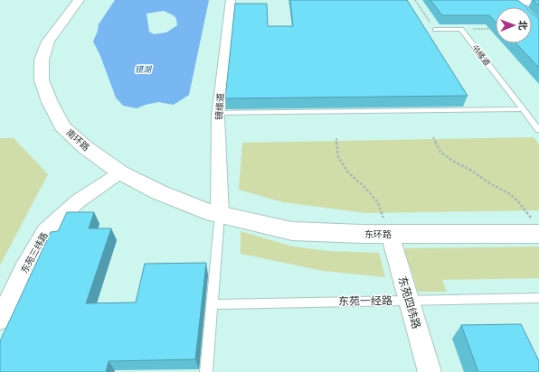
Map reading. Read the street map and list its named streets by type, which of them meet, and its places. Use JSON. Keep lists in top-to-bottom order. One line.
{"streets":{"street":["镜缘道","南环路","东环路","东苑三纬路","东苑四纬路"],"lane":["书缘道","东苑一经路"]},"crossings":[["镜缘道","南环路"],["镜缘道","东环路"],["南环路","东环路"],["南环路","东苑三纬路"],["东环路","东苑四纬路"],["东苑一经路","东苑四纬路"]],"water":["镜湖"],"north":"right"}
